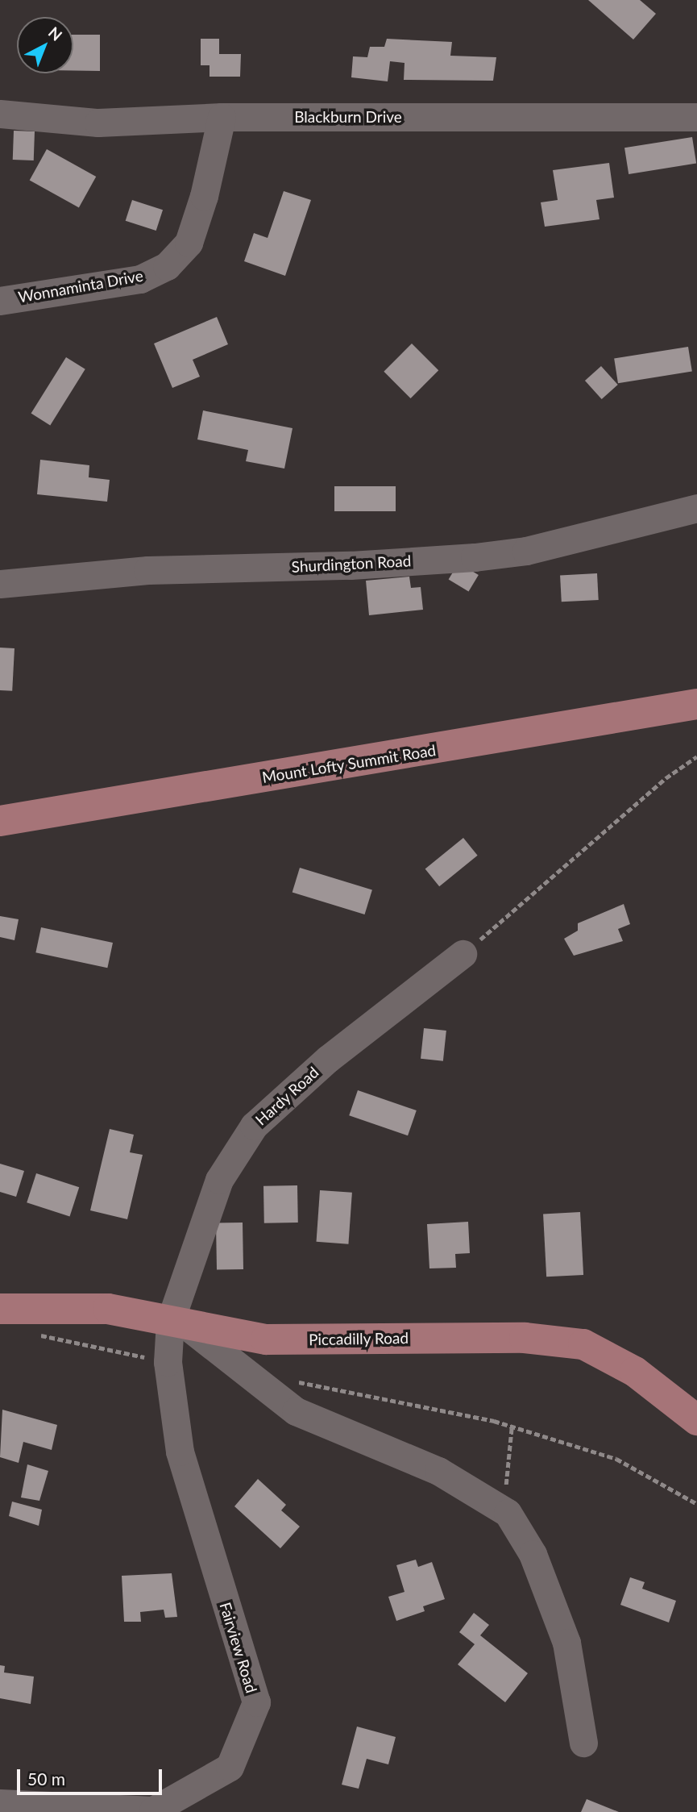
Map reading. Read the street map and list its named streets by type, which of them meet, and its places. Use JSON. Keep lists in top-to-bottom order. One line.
{"streets":{"main road":["Mount Lofty Summit Road","Piccadilly Road"],"street":["Blackburn Drive","Wonnaminta Drive","Shurdington Road","Hardy Road","Fairview Road"]},"crossings":[["Blackburn Drive","Wonnaminta Drive"],["Hardy Road","Piccadilly Road"],["Hardy Road","Fairview Road"],["Piccadilly Road","Fairview Road"]],"scale_bar":"50 m","north":"top right"}
